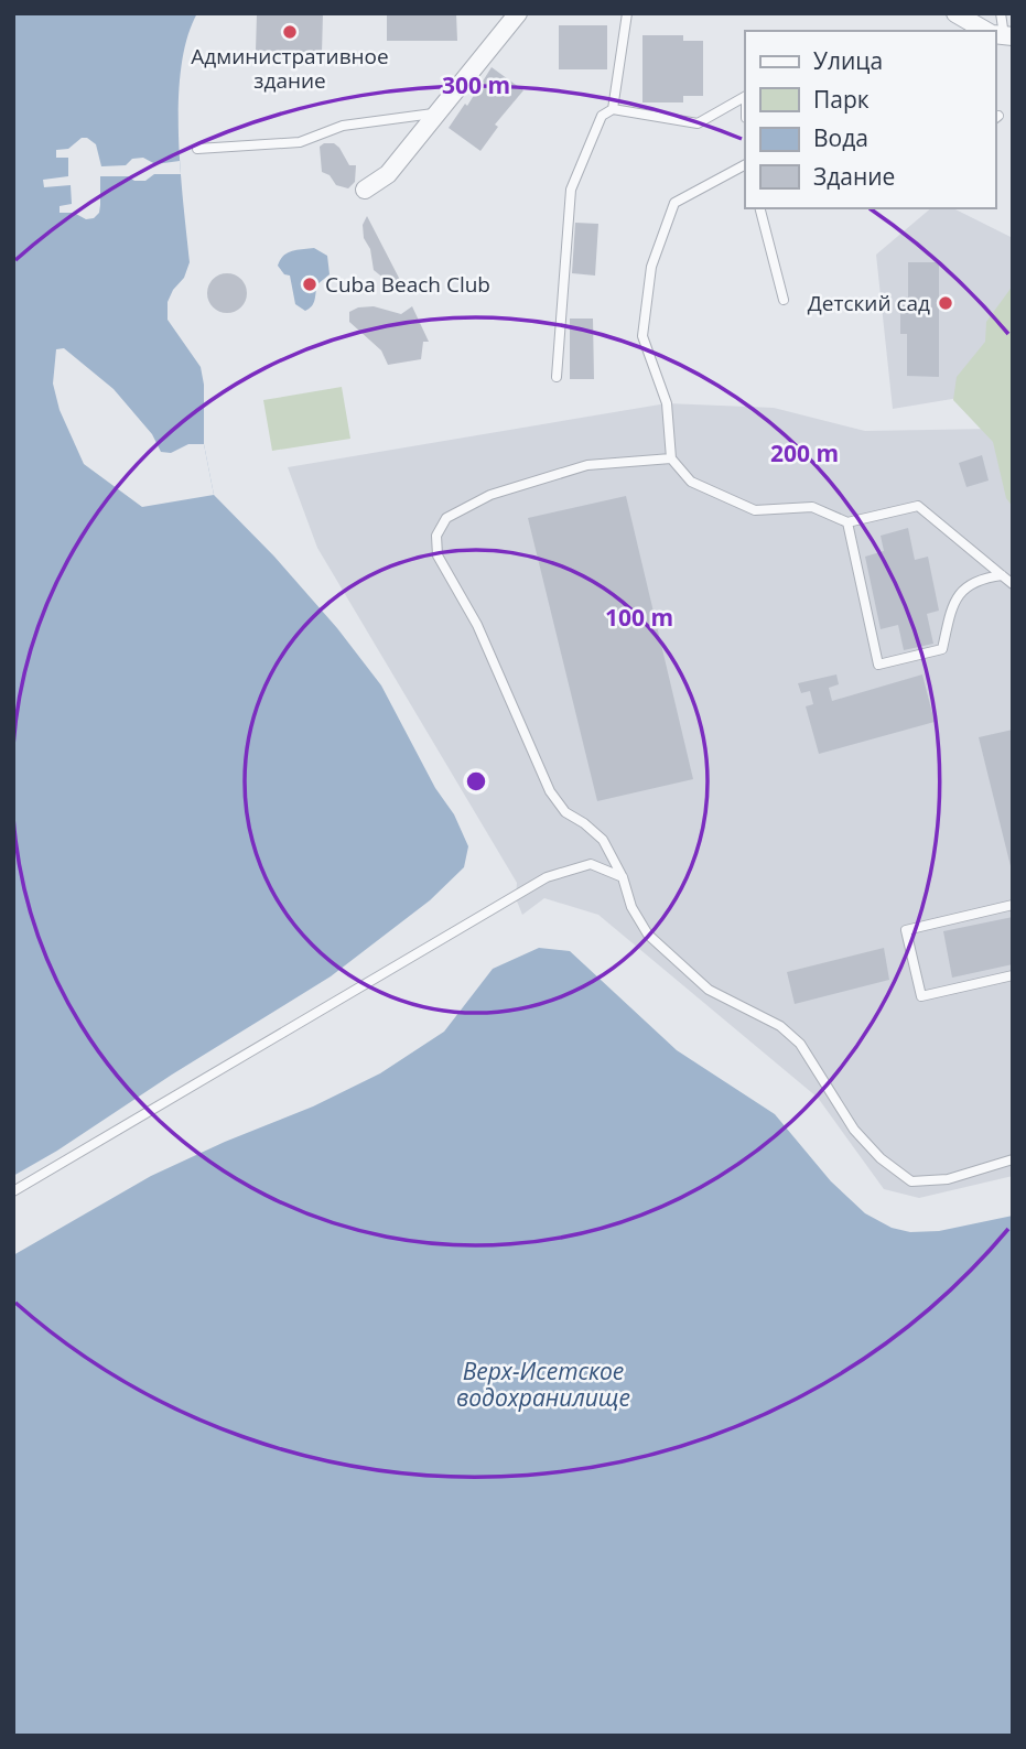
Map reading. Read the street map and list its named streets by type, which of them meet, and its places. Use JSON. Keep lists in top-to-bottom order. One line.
{"water":["Верх-Исетское водохранилище"],"places":["Административное здание","Cuba Beach Club","Детский сад"],"legend":["Улица","Парк","Вода","Здание"],"rings":["300 m","200 m","100 m"]}
